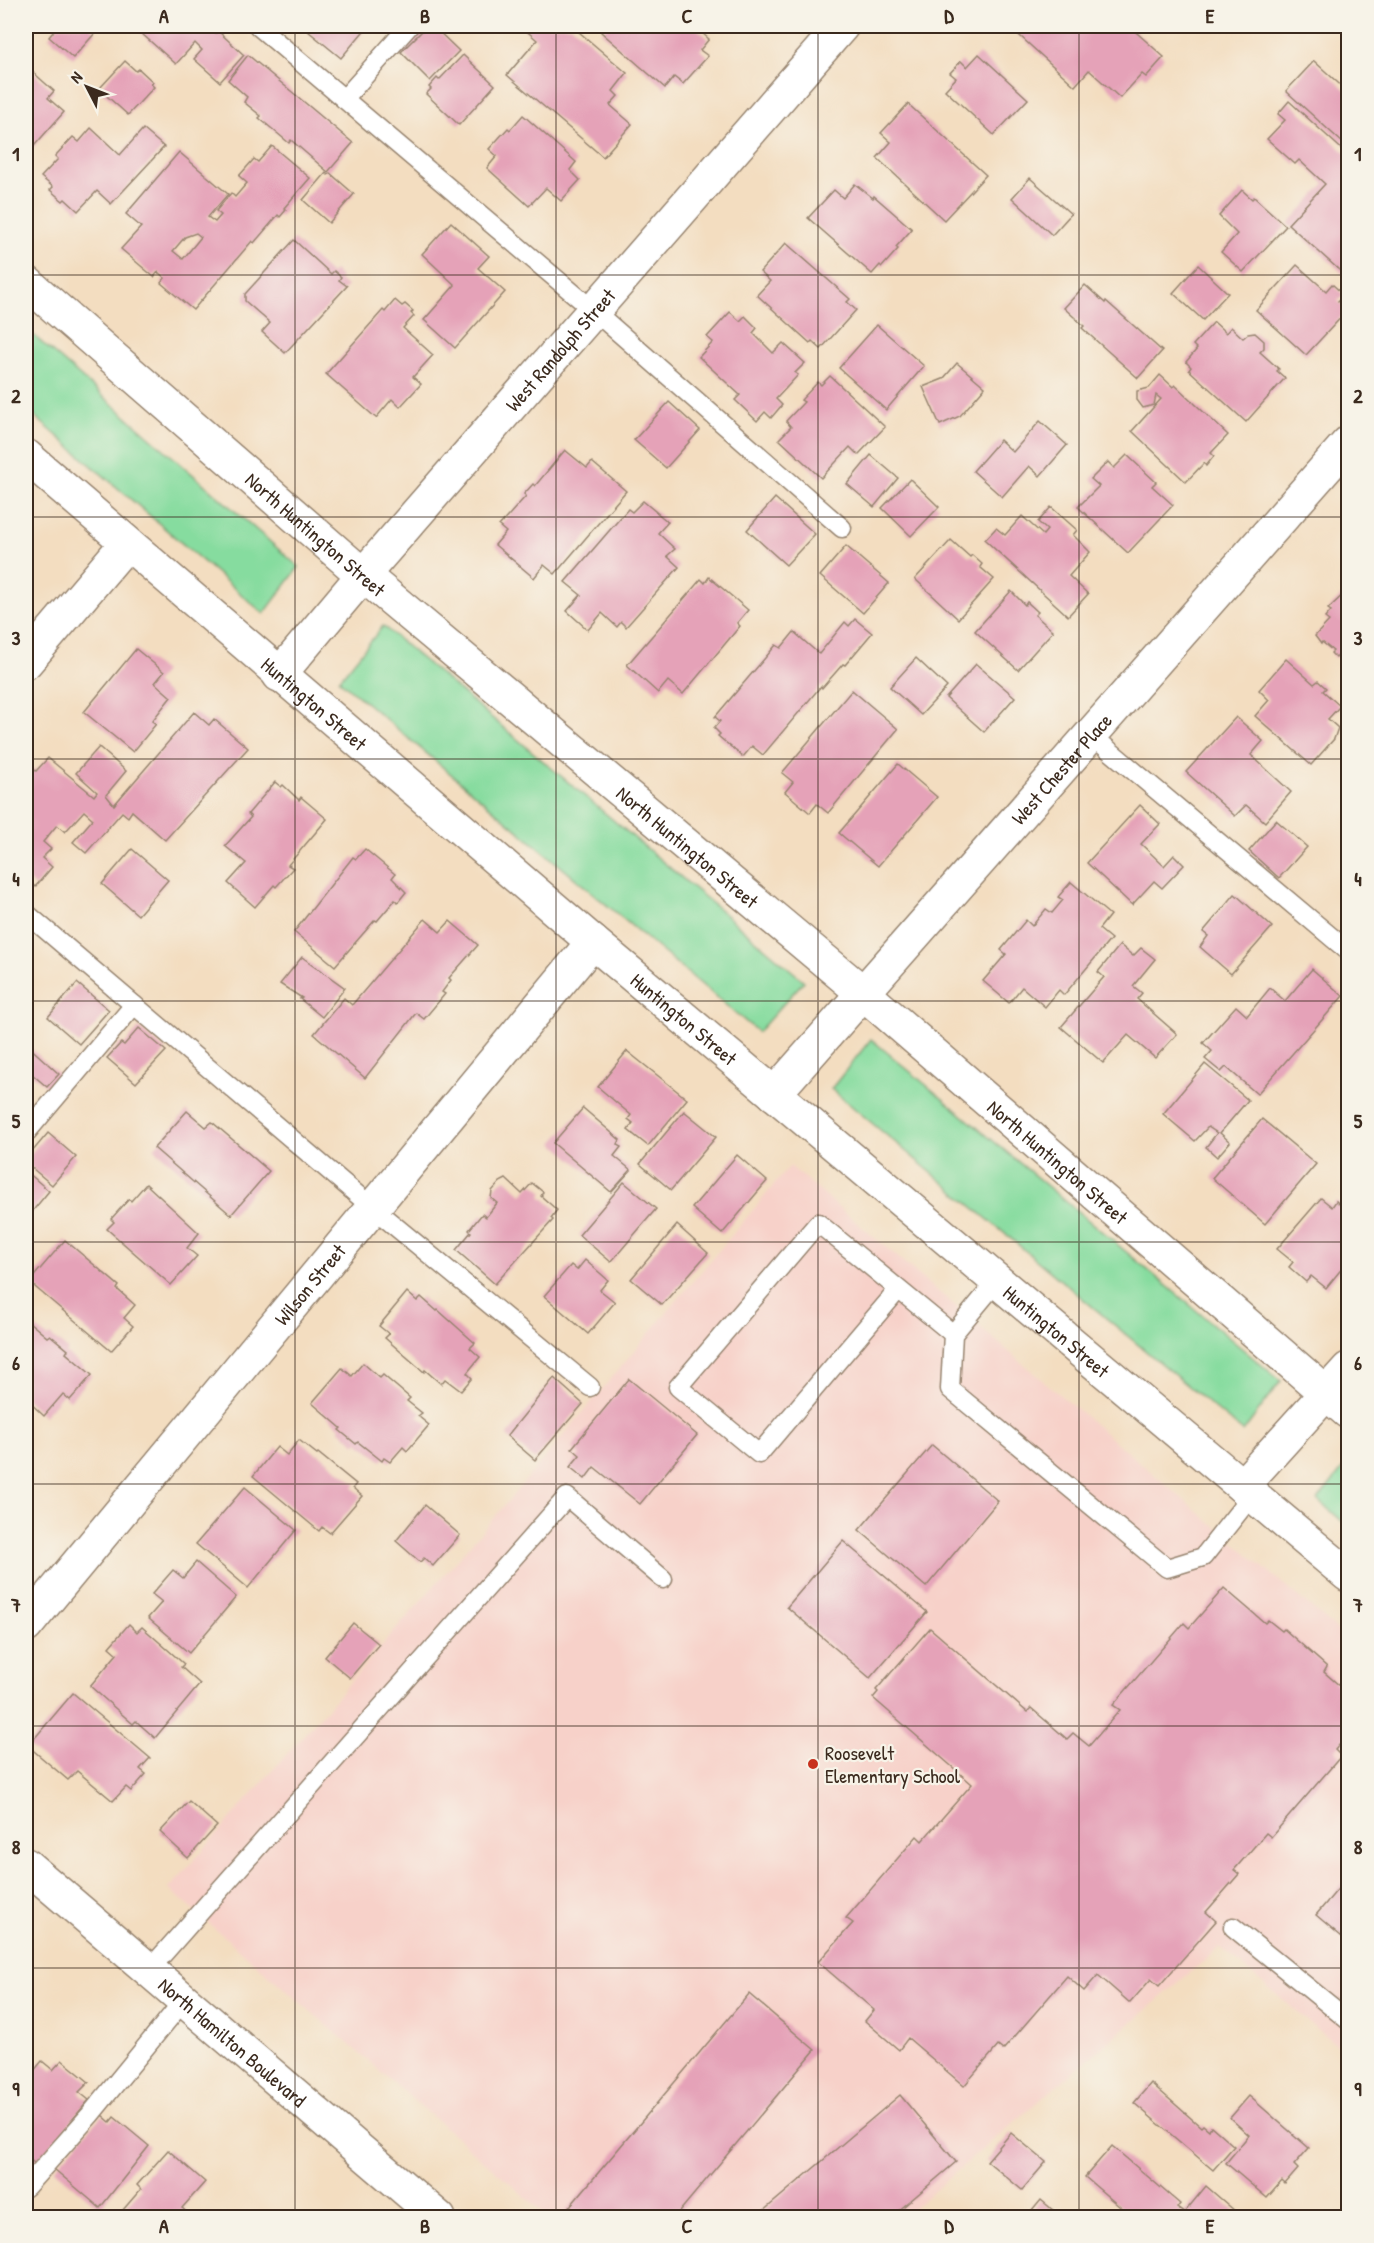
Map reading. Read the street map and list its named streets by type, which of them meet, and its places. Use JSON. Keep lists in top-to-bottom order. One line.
{"streets":{"street":["West Randolph Street","North Huntington Street","Huntington Street","West Chester Place","Wilson Street","North Hamilton Boulevard"]},"crossings":[["West Randolph Street","North Huntington Street"],["West Randolph Street","Huntington Street"],["North Huntington Street","West Chester Place"],["Huntington Street","West Chester Place"],["Huntington Street","Wilson Street"]],"places":["Roosevelt Elementary School"],"north":"top left","grid":{"columns":["A","B","C","D","E"],"rows":["1","2","3","4","5","6","7","8","9"]}}
